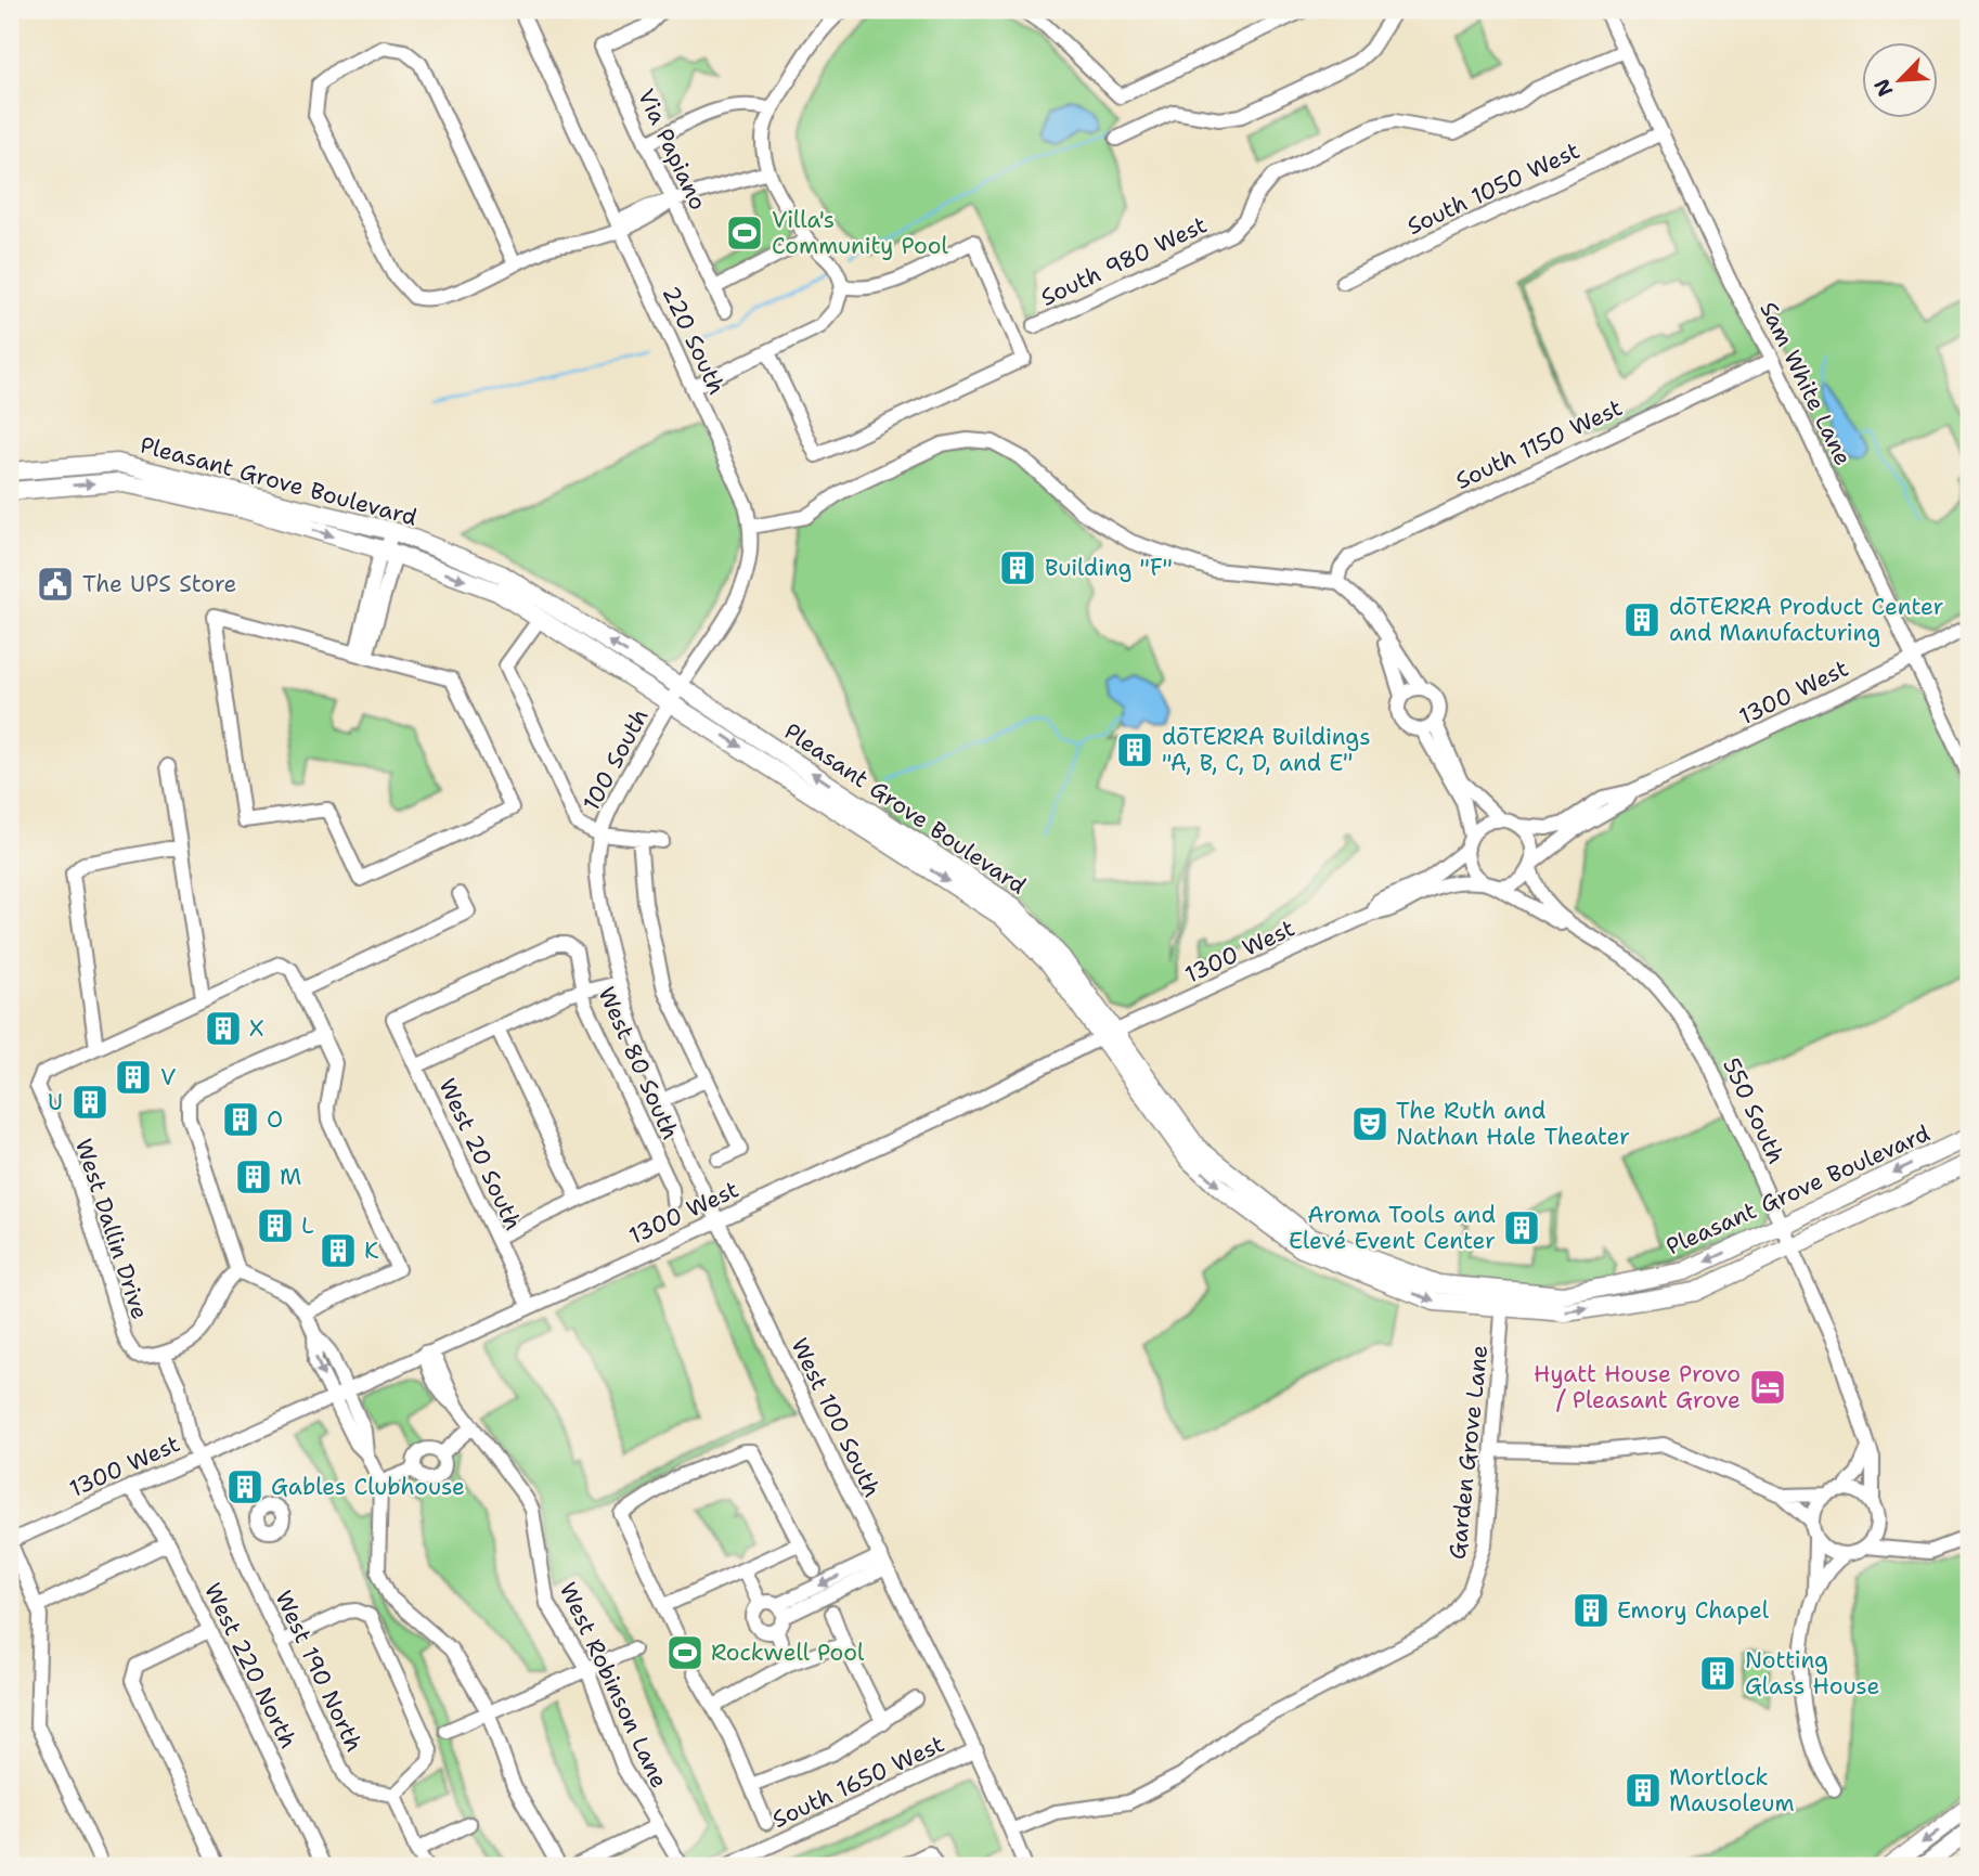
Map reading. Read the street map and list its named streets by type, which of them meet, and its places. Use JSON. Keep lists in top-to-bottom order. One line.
{"streets":{"main road":["Pleasant Grove Boulevard"],"street":["Via Papiano","South 1050 West","South 980 West","220 South","Sam White Lane","South 1150 West","1300 West","100 South","West 80 South","550 South","West 20 South","West Dallin Drive","West 100 South","Garden Grove Lane","West 220 North","West 190 North","West Robinson Lane","South 1650 West"]},"crossings":[["South 1050 West","Sam White Lane"],["South 980 West","Sam White Lane"],["220 South","Pleasant Grove Boulevard"],["220 South","100 South"],["Sam White Lane","South 1150 West"],["Sam White Lane","1300 West"],["Pleasant Grove Boulevard","1300 West"],["Pleasant Grove Boulevard","100 South"],["Pleasant Grove Boulevard","550 South"],["Pleasant Grove Boulevard","Garden Grove Lane"],["1300 West","West 20 South"],["1300 West","West 100 South"],["1300 West","West 220 North"],["1300 West","West 190 North"],["1300 West","West Robinson Lane"],["100 South","West 100 South"],["West 80 South","West 20 South"],["West 100 South","Garden Grove Lane"],["West 100 South","South 1650 West"]],"places":{"sports":["Villa's Community Pool","Rockwell Pool"],"building":["Building \"F\"","dōTERRA Product Center and Manufacturing","dōTERRA Buildings \"A, B, C, D, and E\"","X","V","U","O","M","L","Aroma Tools and Elevé Event Center","K","Gables Clubhouse","Emory Chapel","Notting Glass House","Mortlock Mausoleum"],"public building":["The UPS Store"],"theatre":["The Ruth and Nathan Hale Theater"],"hotel":["Hyatt House Provo / Pleasant Grove"]},"north":"bottom left"}
